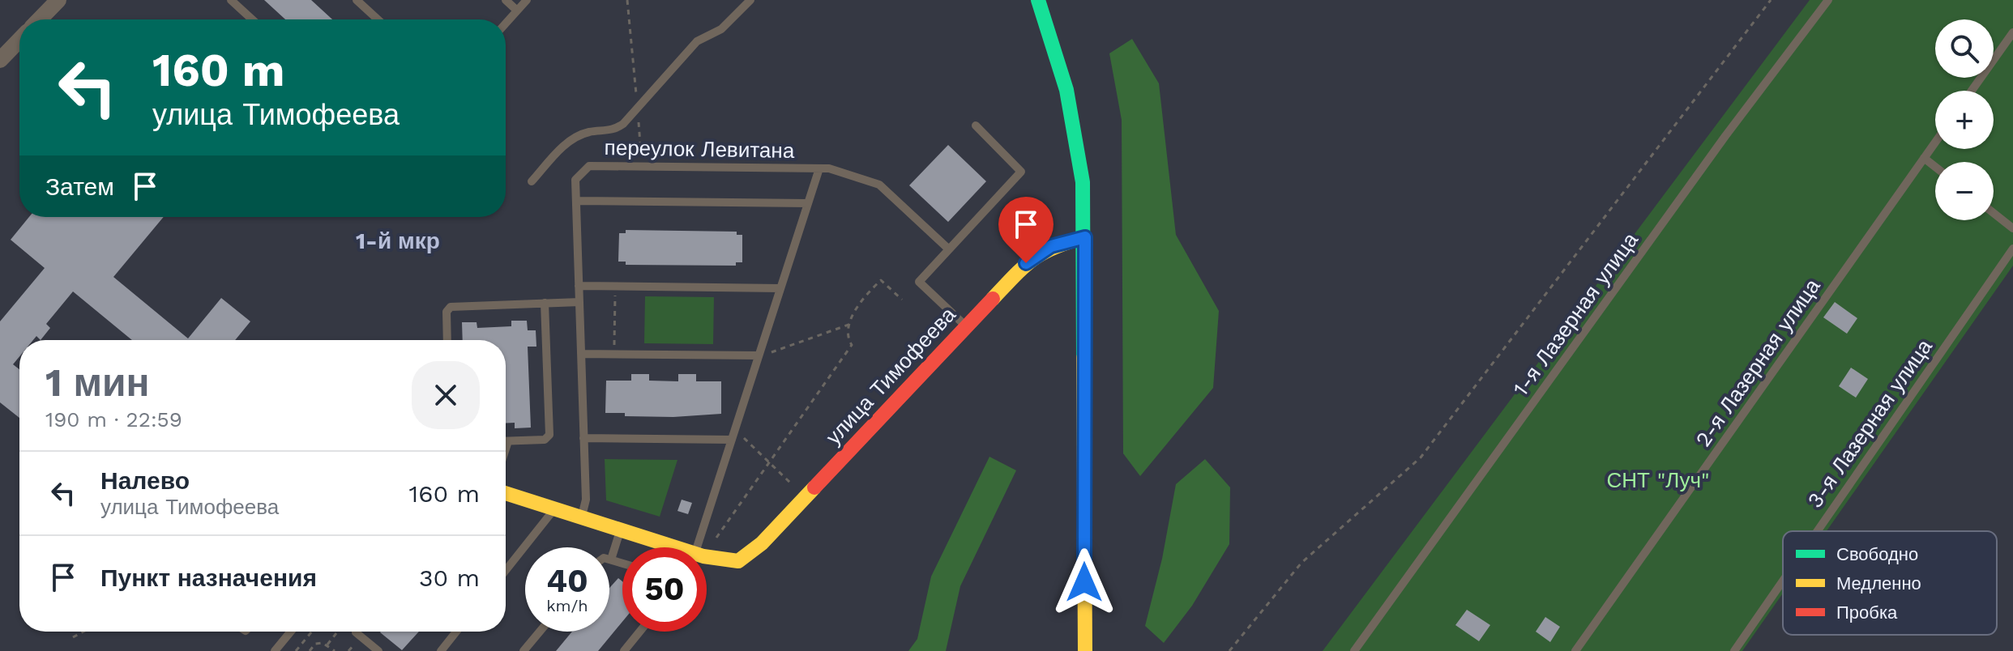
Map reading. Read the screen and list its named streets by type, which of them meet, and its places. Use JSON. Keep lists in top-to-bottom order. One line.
{"streets":{"street":["улица Тимофеева"],"lane":["переулок Левитана","1-я Лазерная улица","2-я Лазерная улица","3-я Лазерная улица"]},"districts":["1-й мкр"],"parks":["СНТ \"Луч\""],"legend":["Свободно","Медленно","Пробка"],"page":{"map_buttons":["+","−"],"turn":["160 m","улица Тимофеева"],"then":"Затем","heading":["1 мин","190 m · 22:59"],"list":[{"name":"Налево","note":"улица Тимофеева","value":"160 m"},{"name":"Пункт назначения","value":"30 m"}],"speed":"40 km/h","limit":"50"}}
